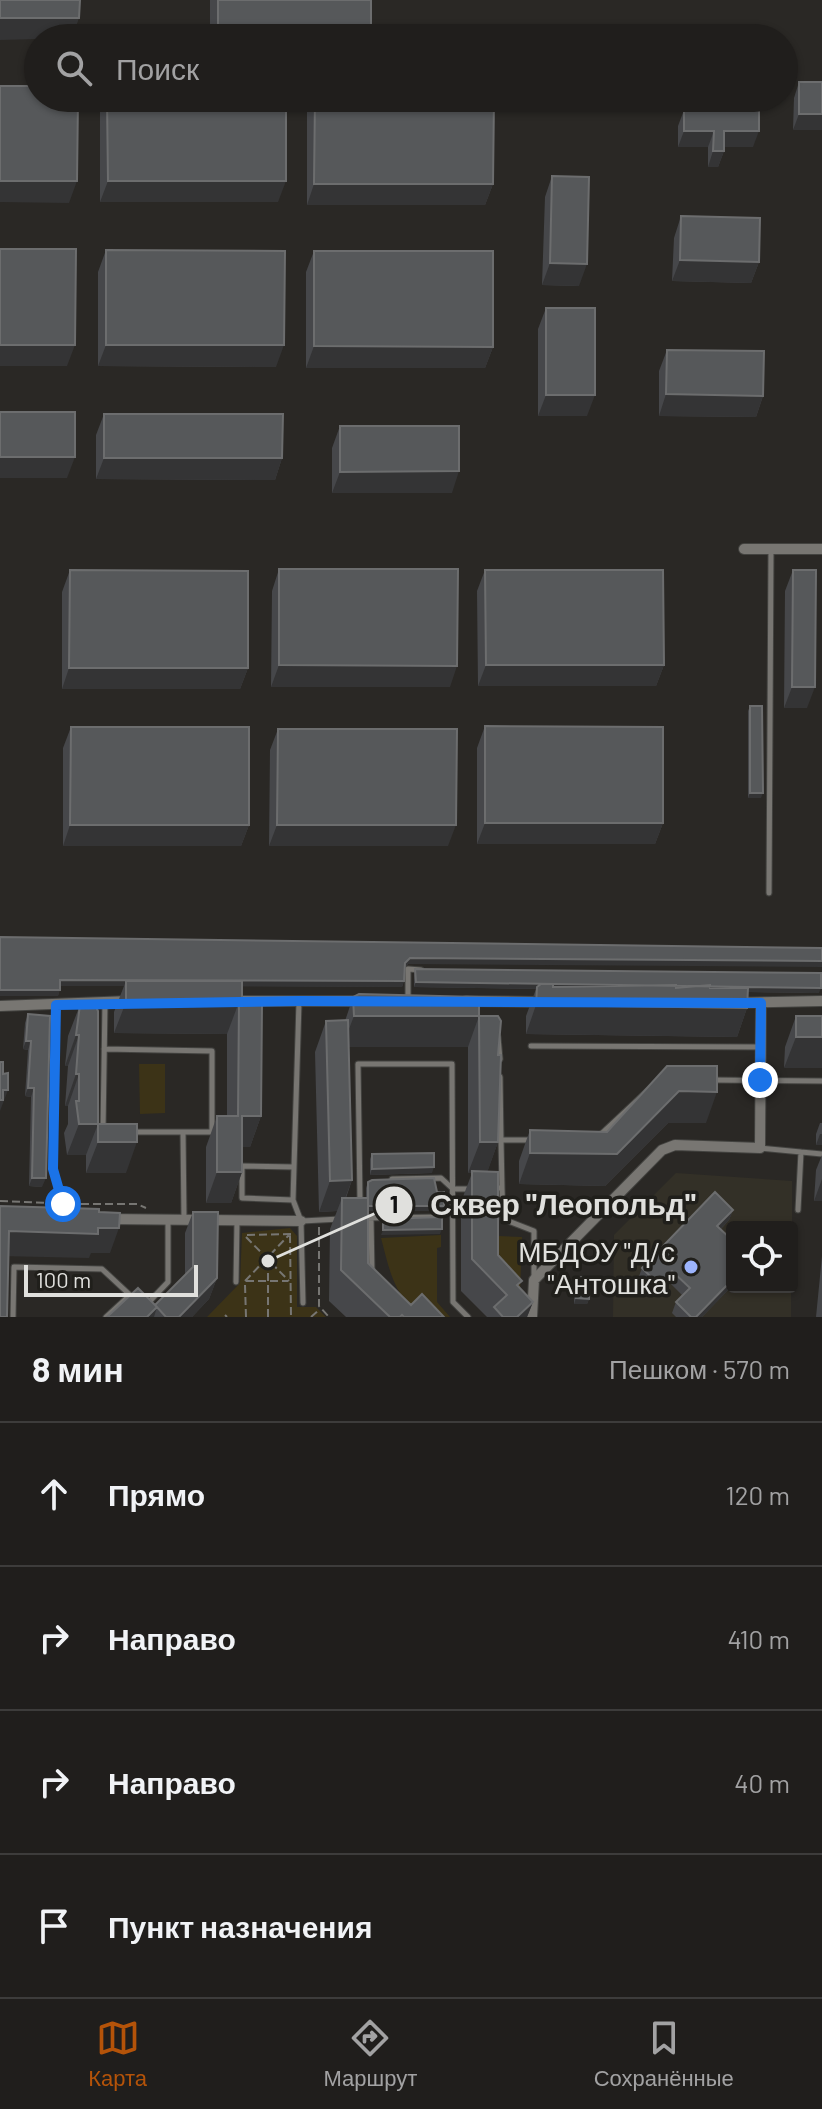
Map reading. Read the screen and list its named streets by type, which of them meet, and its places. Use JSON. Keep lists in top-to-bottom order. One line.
{"places":["Сквер \"Леопольд\"","МБДОУ \"Д/с \"Антошка\""],"scale_bar":"100 m","page":{"search":"Поиск","scale":"100 m","heading":["8 мин","Пешком · 570 m"],"list":[["Прямо","120 m"],["Направо","410 m"],["Направо","40 m"],"Пункт назначения"],"nav":["Карта","Маршрут","Сохранённые"]}}
